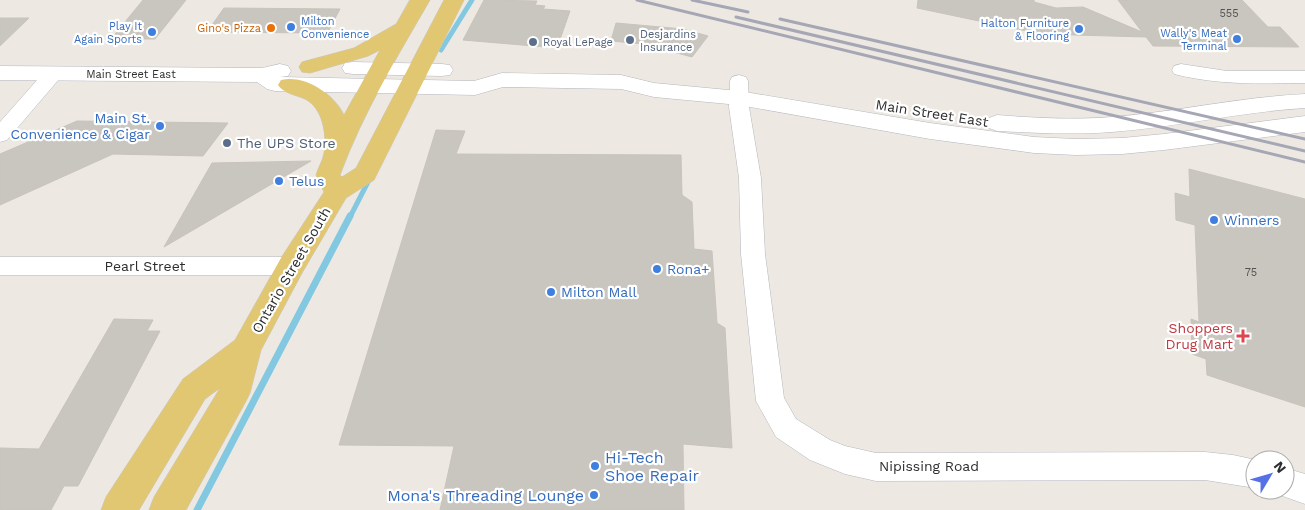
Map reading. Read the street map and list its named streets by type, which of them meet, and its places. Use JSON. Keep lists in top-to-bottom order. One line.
{"streets":{"main road":["Main Street East","Ontario Street South"],"street":["Pearl Street","Nipissing Road"]},"crossings":[["Main Street East","Ontario Street South"],["Main Street East","Nipissing Road"],["Pearl Street","Ontario Street South"]],"places":{"other":["Milton Convenience","Gino's Pizza","Halton Furniture & Flooring","Play It Again Sports","Wally's Meat Terminal","Desjardins Insurance","Royal LePage","Main St. Convenience & Cigar","The UPS Store","Telus","Winners","Rona+","Milton Mall","Hi-Tech Shoe Repair","Mona's Threading Lounge"],"health":["Shoppers Drug Mart"]},"house_numbers":["555","75"],"north":"top right"}
